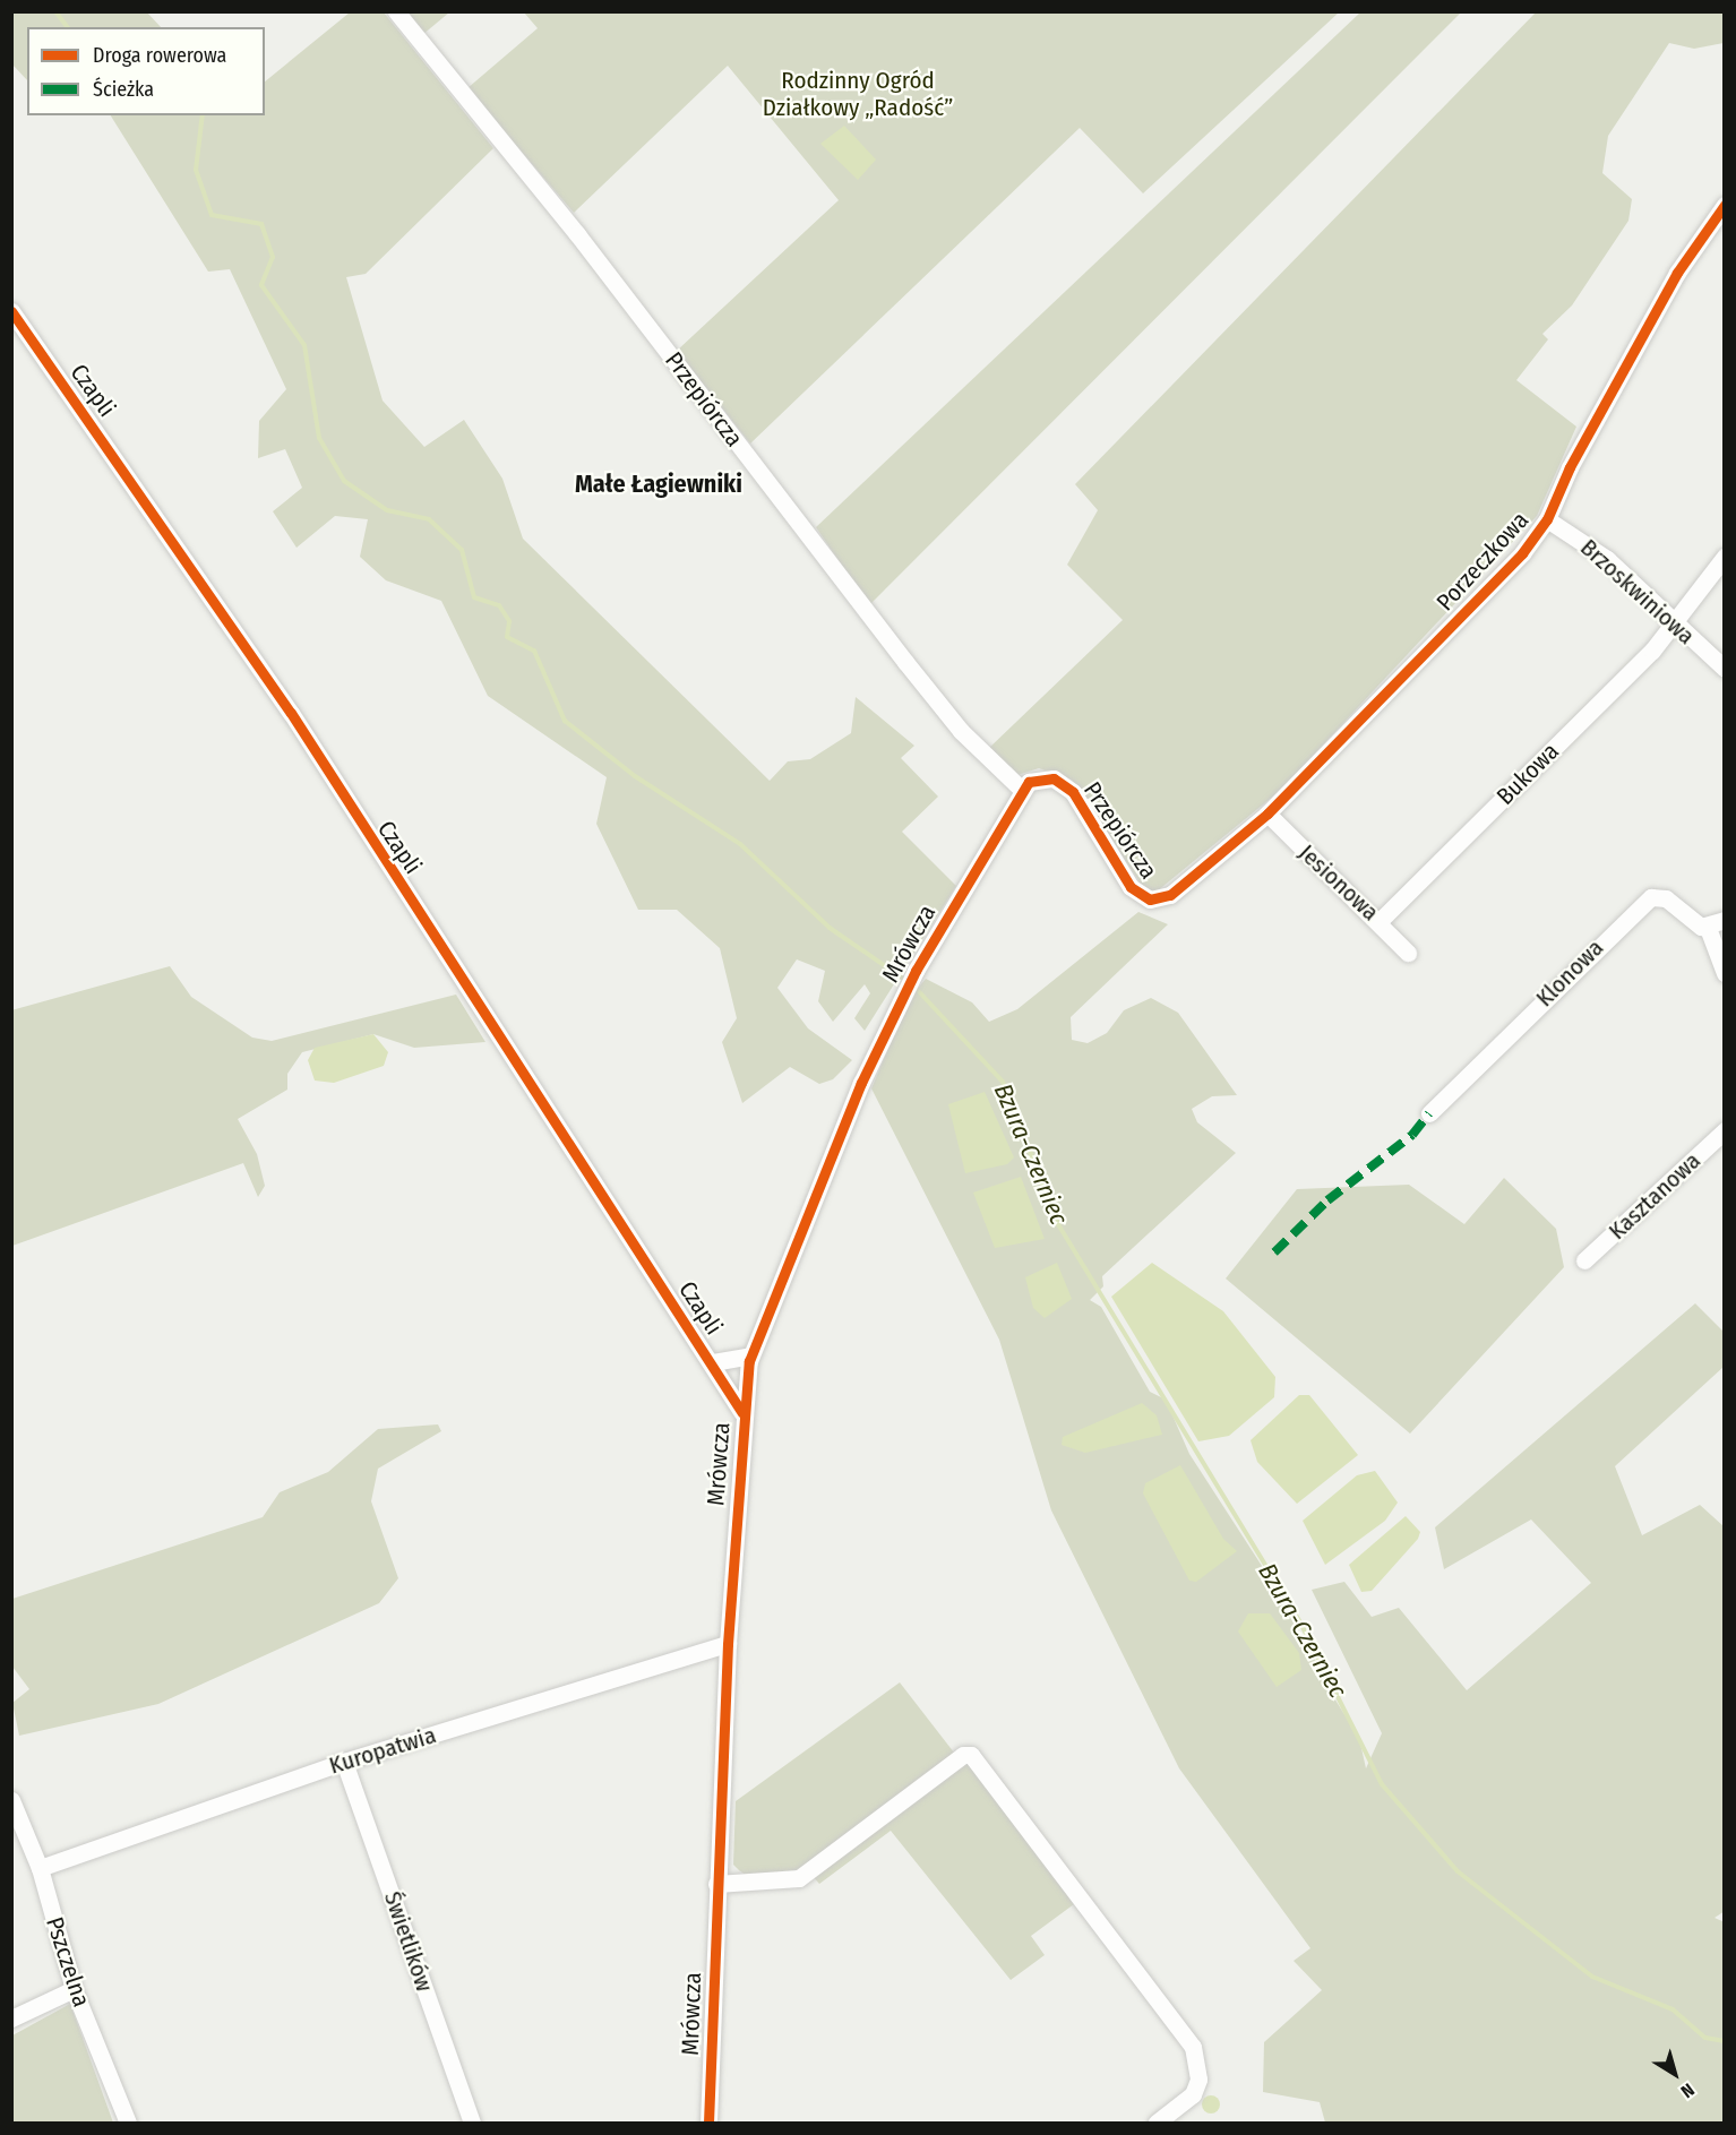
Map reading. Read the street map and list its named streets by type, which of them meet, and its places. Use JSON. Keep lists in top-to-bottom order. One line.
{"streets":{"street":["Czapli","Przepiórcza","Porzeczkowa","Brzoskwiniowa","Bukowa","Jesionowa","Mrówcza","Klonowa","Kasztanowa","Kuropatwia","Świetlików","Pszczelna"]},"crossings":[["Czapli","Mrówcza"],["Przepiórcza","Porzeczkowa"],["Przepiórcza","Mrówcza"],["Porzeczkowa","Brzoskwiniowa"],["Porzeczkowa","Jesionowa"],["Brzoskwiniowa","Bukowa"],["Bukowa","Jesionowa"],["Mrówcza","Kuropatwia"],["Kuropatwia","Świetlików"],["Kuropatwia","Pszczelna"]],"districts":["Małe Łagiewniki"],"water":["Bzura-Czerniec"],"parks":["Rodzinny Ogród Działkowy „Radość”"],"legend":["Droga rowerowa","Ścieżka"],"north":"bottom right"}
